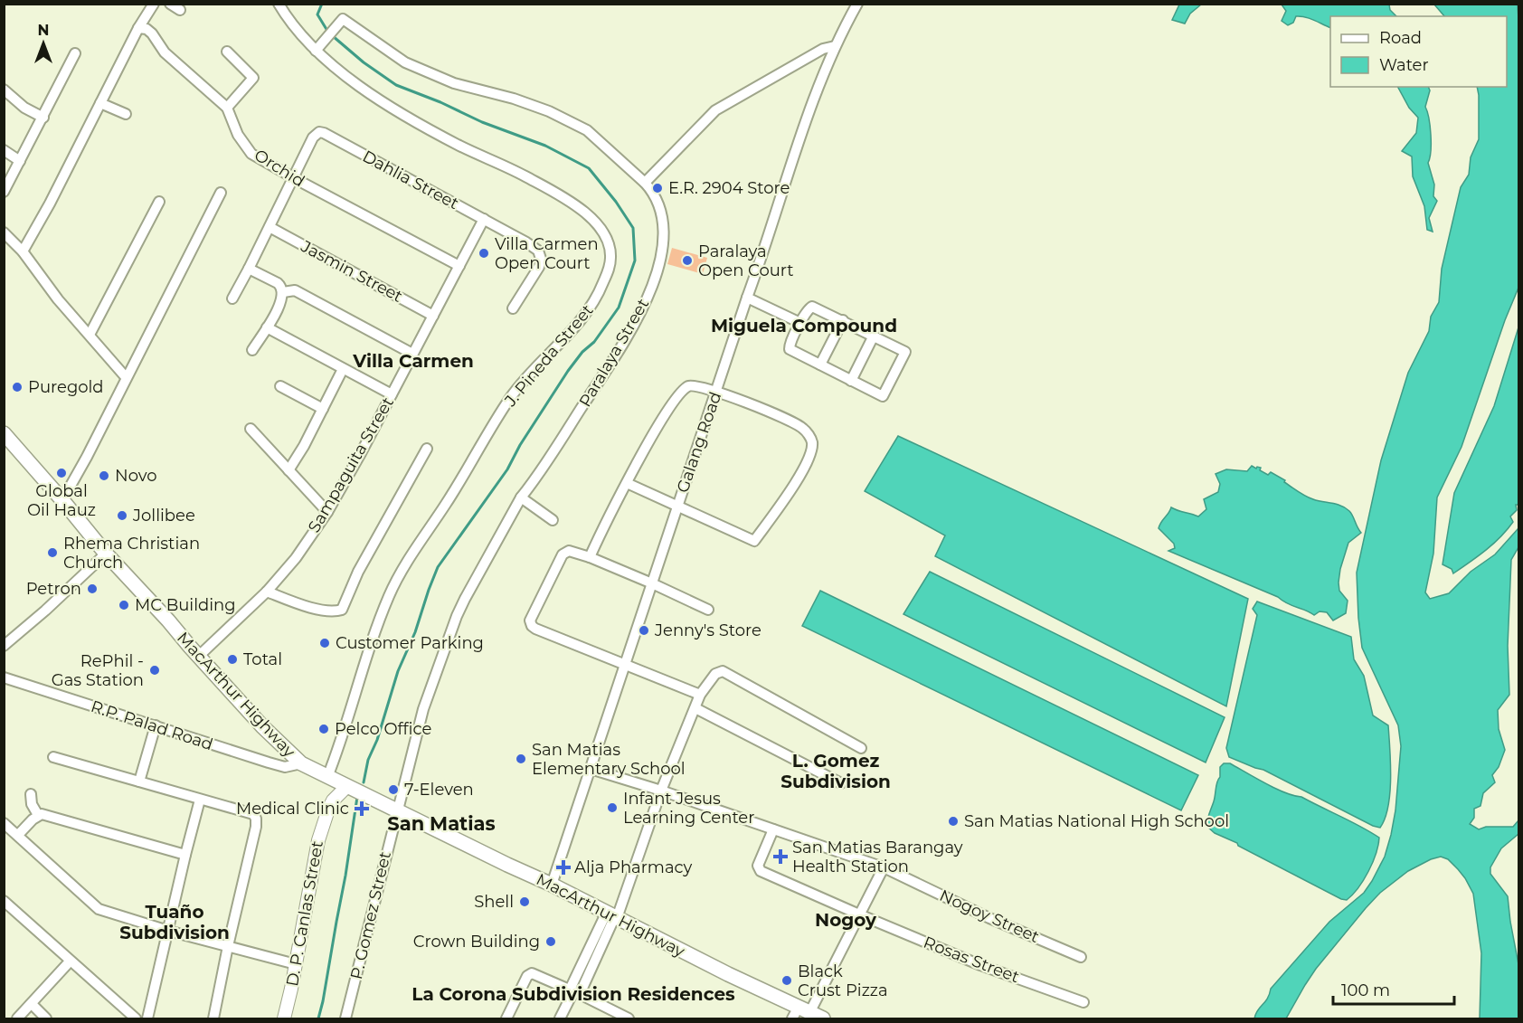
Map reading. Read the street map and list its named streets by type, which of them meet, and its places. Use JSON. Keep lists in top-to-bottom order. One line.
{"streets":{"highway":["MacArthur Highway"],"main road":["D. P. Canlas Street"],"street":["Orchid","Dahlia Street","Jasmin Street","Paralaya Street","J. Pineda Street","Galang Road","Sampaguita Street","R.P. Palad Road","P. Gomez Street","Nogoy Street","Rosas Street"]},"crossings":[["Orchid","Dahlia Street"],["Orchid","Sampaguita Street"],["Dahlia Street","Jasmin Street"],["Dahlia Street","Sampaguita Street"],["Jasmin Street","Sampaguita Street"],["Paralaya Street","J. Pineda Street"],["Paralaya Street","MacArthur Highway"],["Paralaya Street","P. Gomez Street"],["J. Pineda Street","MacArthur Highway"],["J. Pineda Street","D. P. Canlas Street"],["Galang Road","MacArthur Highway"],["Galang Road","Nogoy Street"],["Sampaguita Street","MacArthur Highway"],["MacArthur Highway","R.P. Palad Road"],["MacArthur Highway","D. P. Canlas Street"],["MacArthur Highway","P. Gomez Street"],["Nogoy Street","Rosas Street"]],"districts":["Miguela Compound","Villa Carmen","L. Gomez Subdivision","San Matias","Tuaño Subdivision","Nogoy","La Corona Subdivision Residences"],"places":{"other":["E.R. 2904 Store","Villa Carmen Open Court","Paralaya Open Court","Puregold","Global Oil Hauz","Novo","Jollibee","Rhema Christian Church","Petron","MC Building","Jenny's Store","Customer Parking","Total","RePhil - Gas Station","Pelco Office","San Matias Elementary School","7-Eleven","Infant Jesus Learning Center","San Matias National High School","Shell","Crown Building","Black Crust Pizza"],"health":["Medical Clinic","San Matias Barangay Health Station","Alja Pharmacy"]},"legend":["Road","Water"],"scale_bar":"100 m","north":"top"}
